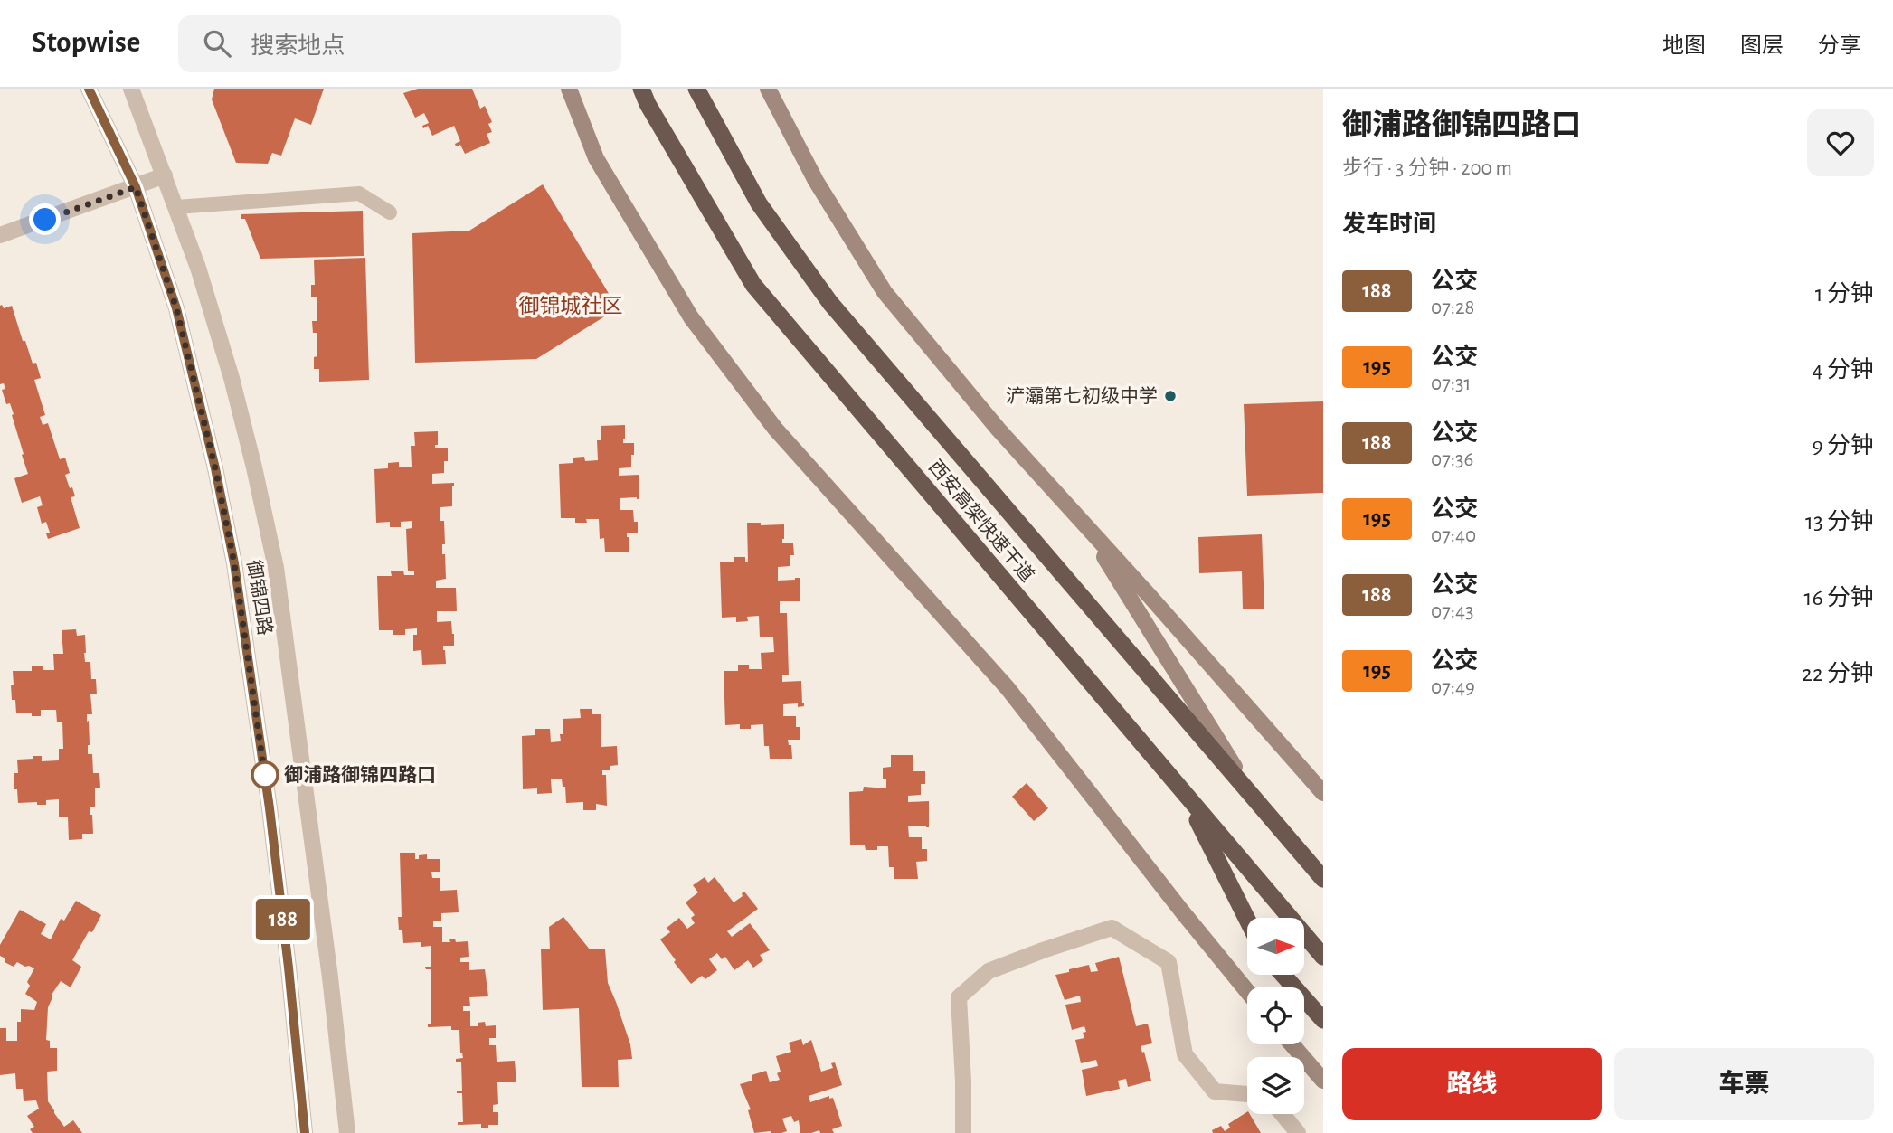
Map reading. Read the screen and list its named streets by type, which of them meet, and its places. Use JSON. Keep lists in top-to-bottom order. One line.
{"streets":{"highway":["西安高架快速干道"],"street":["御锦四路"]},"districts":["御锦城社区"],"places":["浐灞第七初级中学","御浦路御锦四路口"],"lines":["bus line 188"],"north":"right","page":{"header":"Stopwise","search":"搜索地点","nav":["地图","图层","分享"],"on_map":"188","heading":[["御浦路御锦四路口","步行 · 3 分钟 · 200 m"],"发车时间"],"list":[{"mark":"188","name":"公交","note":"07:28","value":"1 分钟"},{"mark":"195","name":"公交","note":"07:31","value":"4 分钟"},{"mark":"188","name":"公交","note":"07:36","value":"9 分钟"},{"mark":"195","name":"公交","note":"07:40","value":"13 分钟"},{"mark":"188","name":"公交","note":"07:43","value":"16 分钟"},{"mark":"195","name":"公交","note":"07:49","value":"22 分钟"}],"buttons":["路线","车票"]}}
